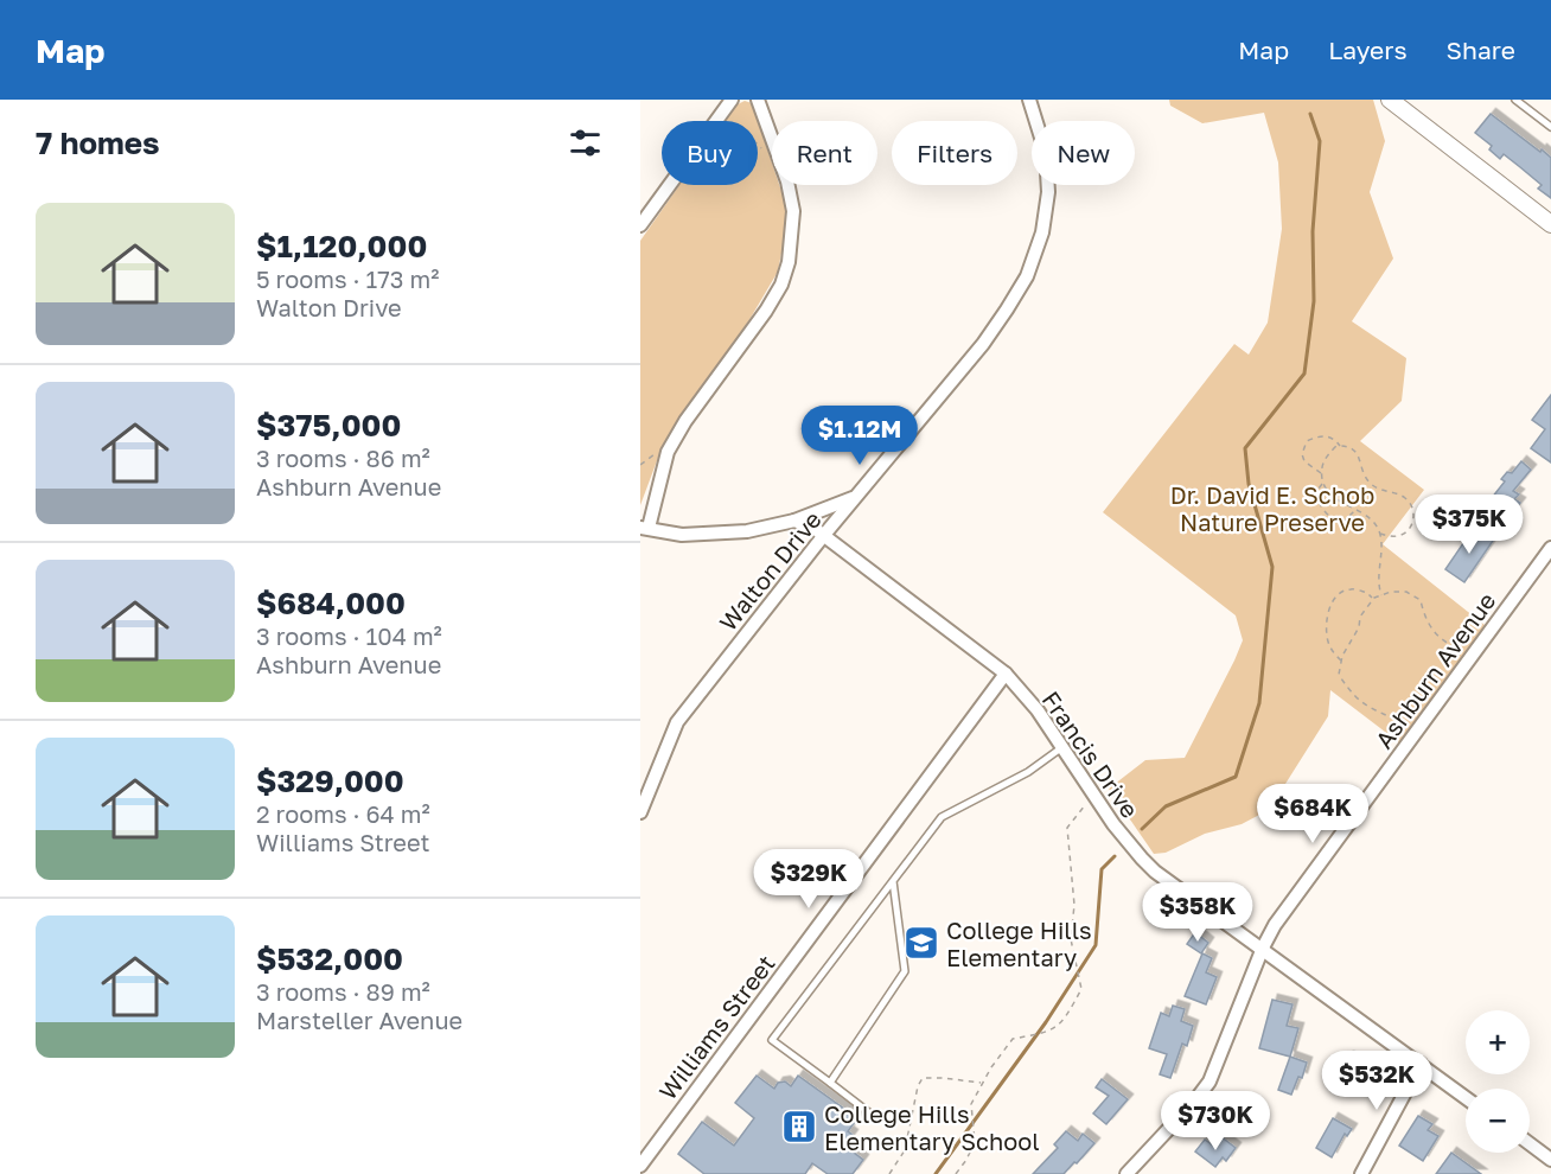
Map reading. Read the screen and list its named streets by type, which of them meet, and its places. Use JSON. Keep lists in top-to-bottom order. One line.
{"streets":{"street":["Walton Drive","Ashburn Avenue","Francis Drive","Williams Street"]},"crossings":[["Walton Drive","Francis Drive"],["Ashburn Avenue","Francis Drive"],["Francis Drive","Williams Street"]],"parks":["Dr. David E. Schob Nature Preserve"],"places":{"school or university":["College Hills Elementary"],"building":["College Hills Elementary School"]},"page":{"header":"Map","nav":["Map","Layers","Share"],"heading":"7 homes","chip":["Buy","Rent","Filters","New"],"list":[{"name":"$1,120,000","note":"5 rooms · 173 m² · Walton Drive"},{"name":"$375,000","note":"3 rooms · 86 m² · Ashburn Avenue"},{"name":"$684,000","note":"3 rooms · 104 m² · Ashburn Avenue"},{"name":"$329,000","note":"2 rooms · 64 m² · Williams Street"},{"name":"$532,000","note":"3 rooms · 89 m² · Marsteller Avenue"}],"price":["$1.12M","$375K","$684K","$329K","$358K","$532K","$730K"],"map_buttons":["+","−"]}}
